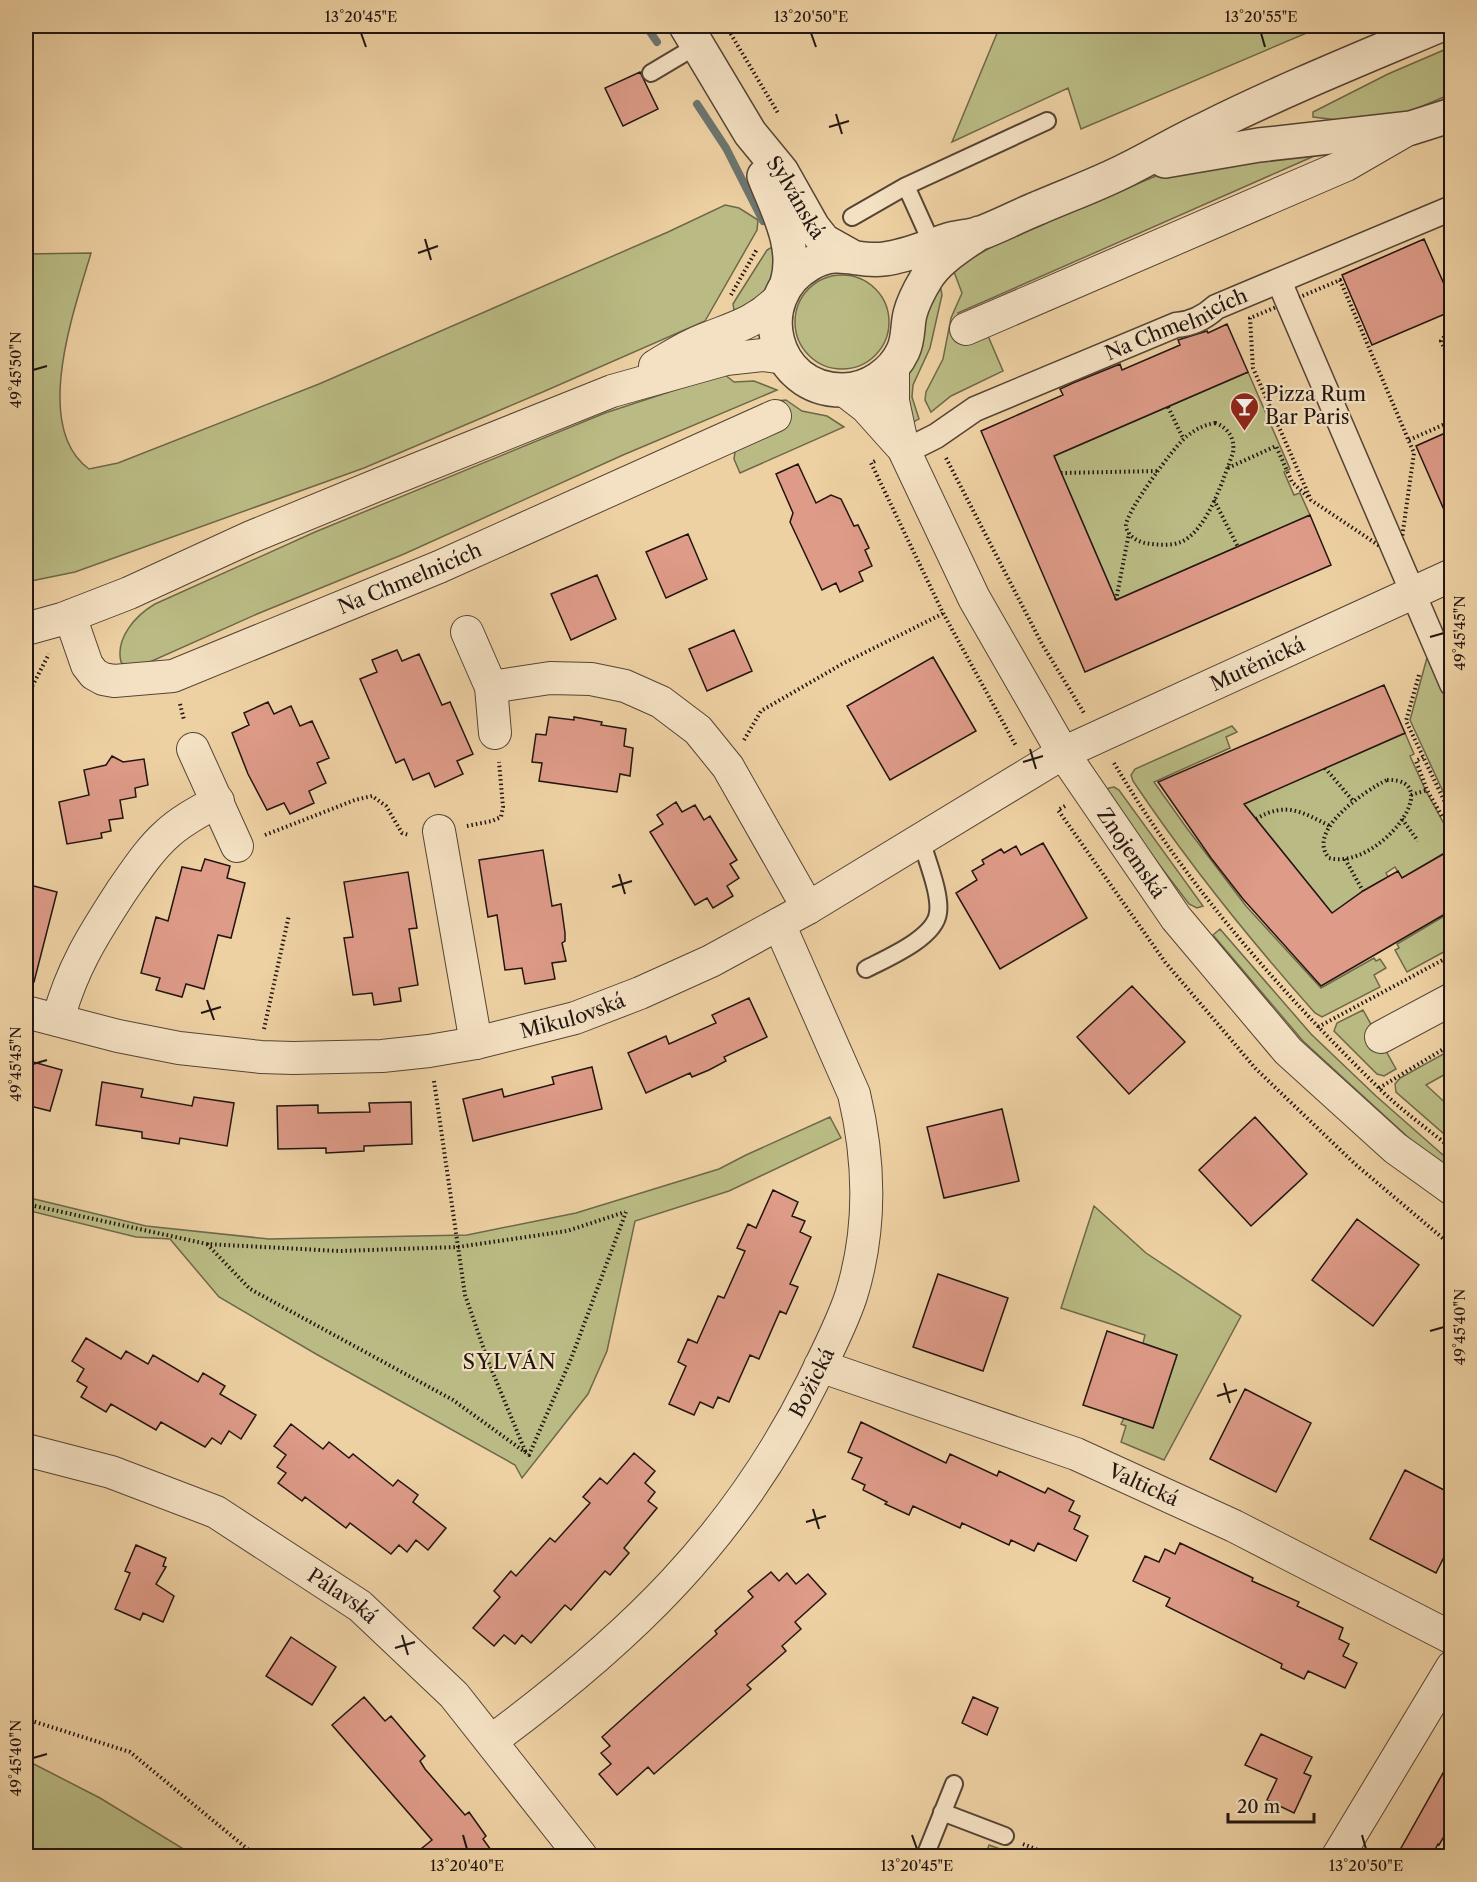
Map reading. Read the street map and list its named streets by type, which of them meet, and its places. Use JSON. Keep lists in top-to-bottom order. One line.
{"streets":{"street":["Sylvánská","Na Chmelnicích","Mutěnická","Znojemská","Mikulovská","Božická","Valtická","Pálavská"]},"crossings":[["Sylvánská","Znojemská"],["Na Chmelnicích","Znojemská"],["Mutěnická","Znojemská"],["Mutěnická","Mikulovská"],["Znojemská","Mikulovská"],["Mikulovská","Božická"],["Božická","Valtická"],["Božická","Pálavská"]],"districts":["SYLVÁN"],"places":{"bar":["Pizza Rum Bar Paris"]},"scale_bar":"20 m","coordinates":["13°20'45\"E","13°20'50\"E","13°20'55\"E","49°45'50\"N","49°45'45\"N","49°45'40\"N","13°20'40\"E"]}
